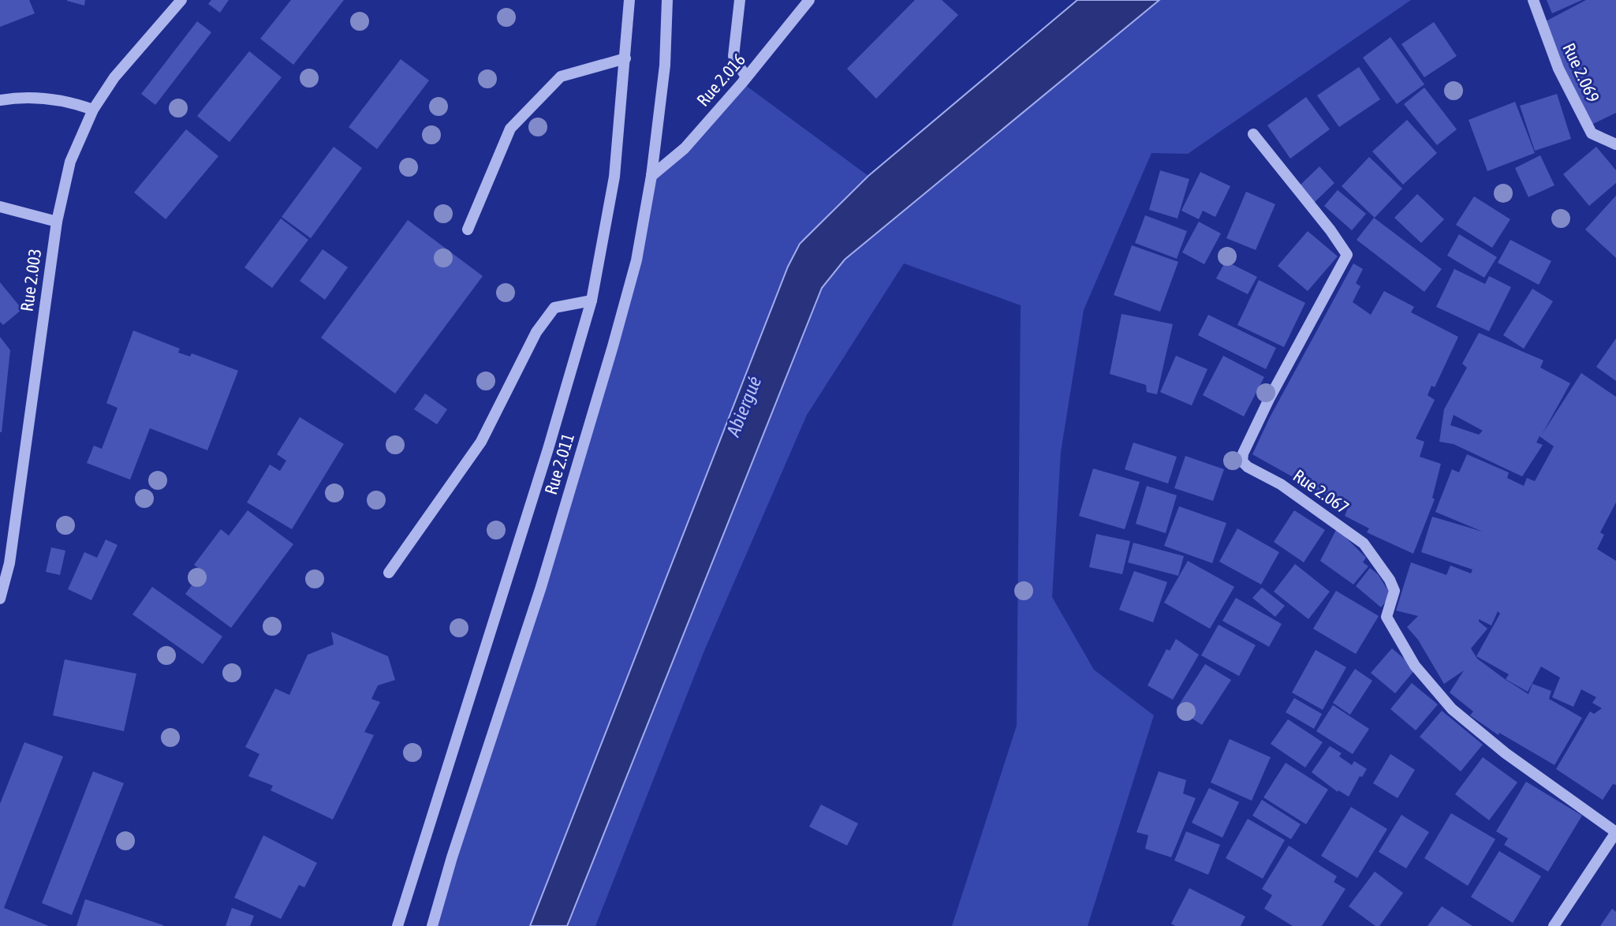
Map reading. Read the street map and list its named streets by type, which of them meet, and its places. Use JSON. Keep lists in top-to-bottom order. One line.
{"streets":{"street":["Rue 2.069","Rue 2.016","Rue 2.003","Rue 2.011","Rue 2.067"]},"crossings":[["Rue 2.016","Rue 2.011"]],"water":["Abiergué"]}
